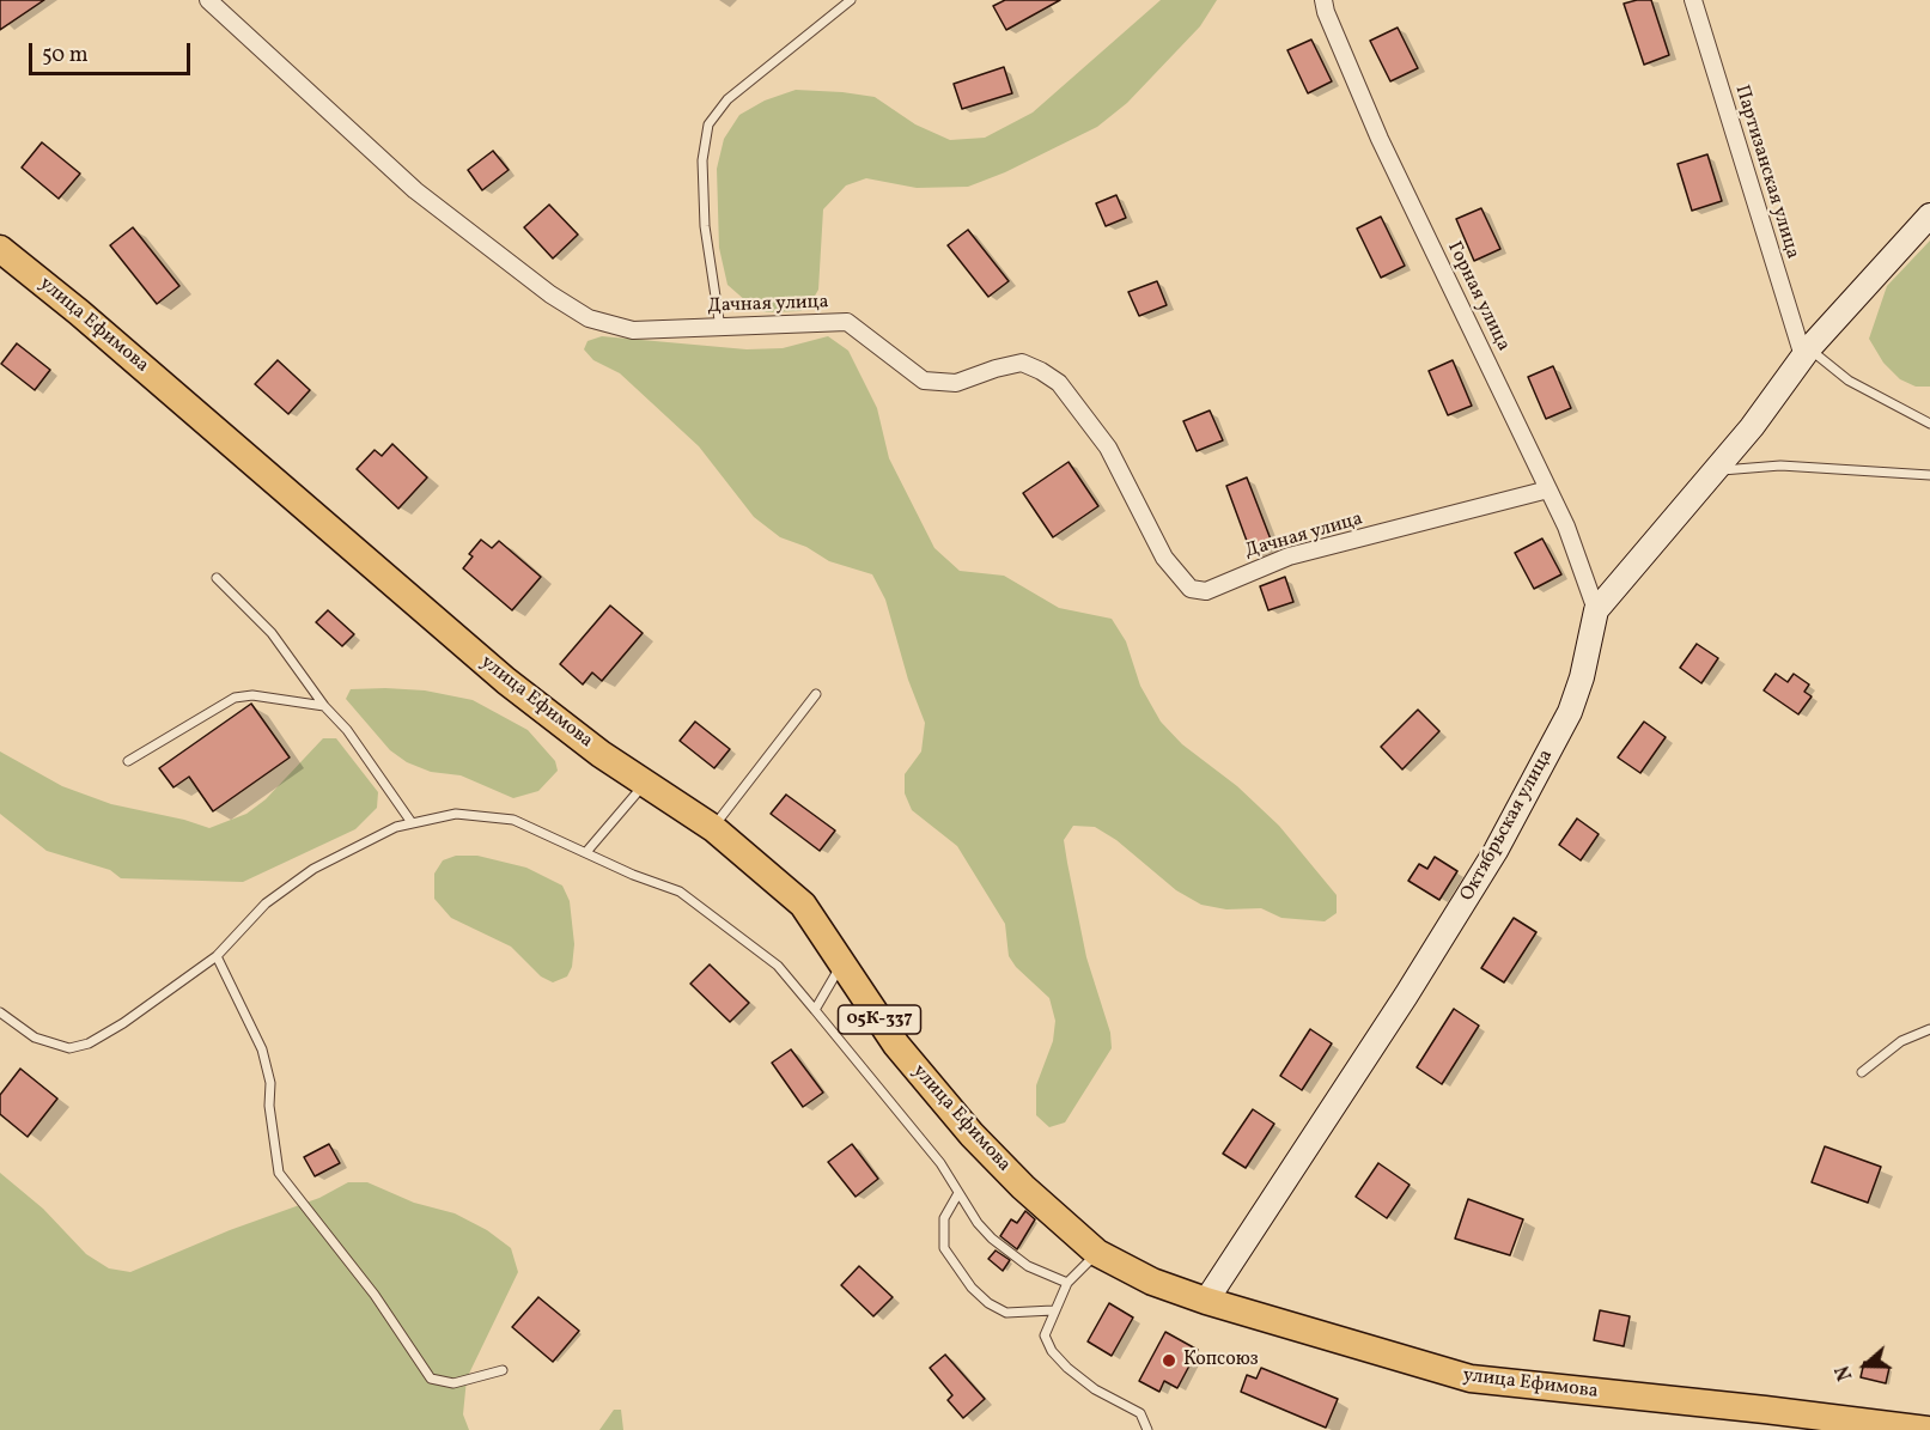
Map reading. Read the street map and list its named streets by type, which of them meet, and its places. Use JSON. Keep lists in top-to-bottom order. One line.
{"streets":{"main road":["улица Ефимова","05К-337"],"street":["Партизанская улица","Горная улица","Дачная улица","Октябрьская улица"]},"crossings":[["Партизанская улица","Октябрьская улица"],["Горная улица","Дачная улица"],["Горная улица","Октябрьская улица"],["улица Ефимова","Октябрьская улица"]],"places":["Копсоюз"],"scale_bar":"50 m","north":"left"}
